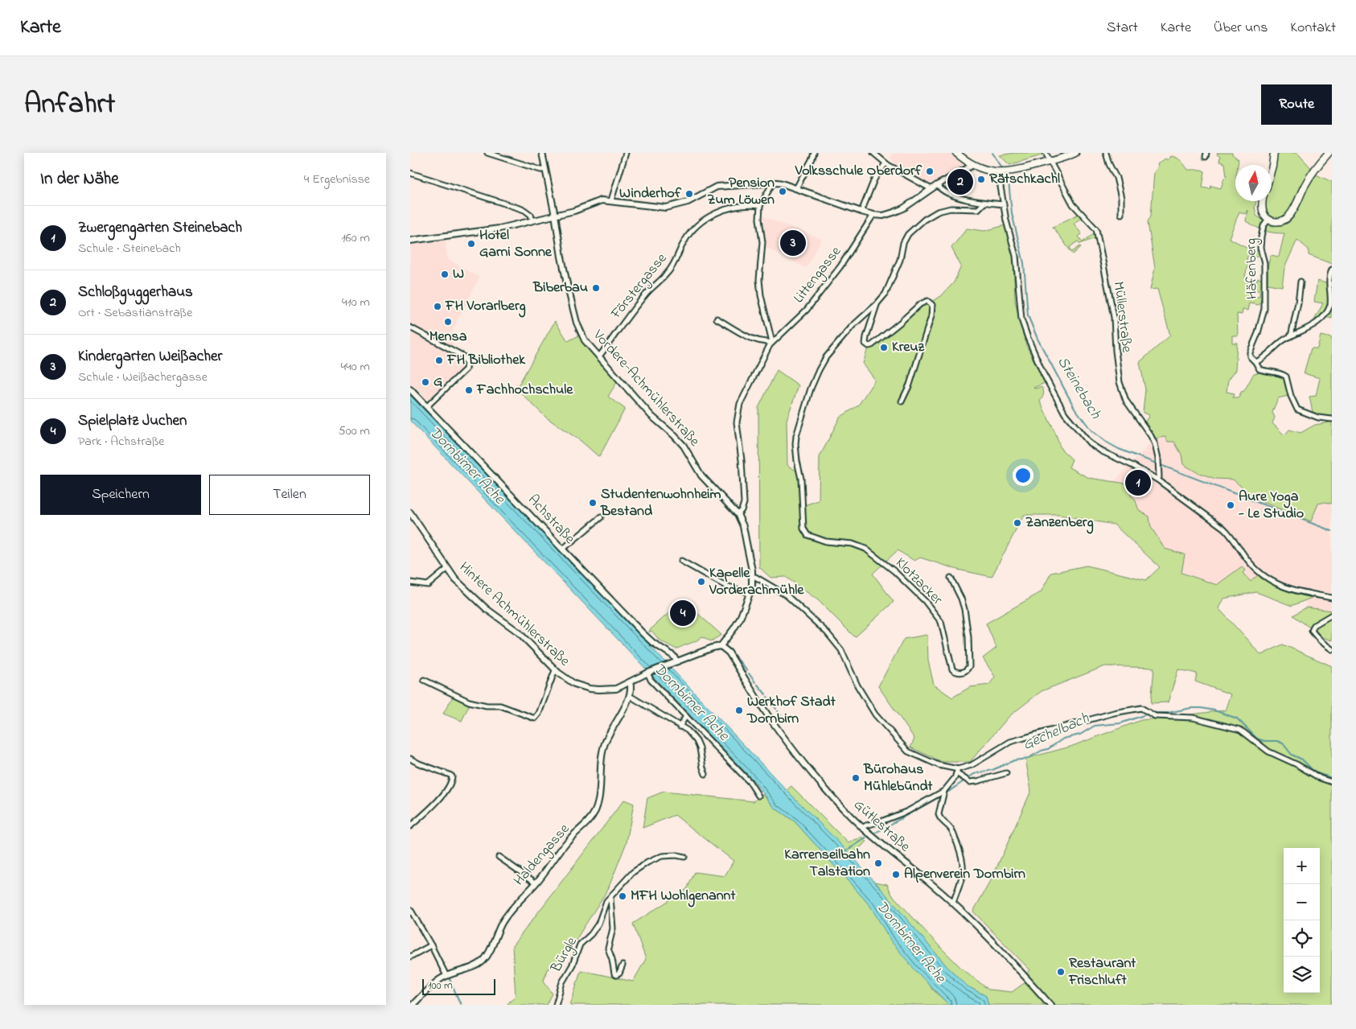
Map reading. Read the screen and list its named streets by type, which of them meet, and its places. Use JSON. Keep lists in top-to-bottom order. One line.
{"streets":{"street":["Häfenberg","Littengasse","Förstergasse","Müllerstraße","Vordere-Achmühlerstraße","Achstraße","Klotzacker","Hintere Achmühlerstraße","Gütlestraße","Haldengasse","Bürgle"]},"crossings":[["Förstergasse","Vordere-Achmühlerstraße"],["Vordere-Achmühlerstraße","Gütlestraße"],["Hintere Achmühlerstraße","Haldengasse"]],"water":["Steinebach","Dornbirner Ache","Gechelbach"],"places":["Volksschule Oberdorf","Rätschkachl","Pension Zum Löwen","Winderhof","Hotel Garni Sonne","W","Biberbau","FH Vorarlberg","Mensa","Kreuz","FH Bibliothek","G","Fachhochschule","Studentenwohnheim Bestand","Aure Yoga - Le Studio","Zanzenberg","Kapelle Vorderachmühle","Werkhof Stadt Dornbirn","Bürohaus Mühlebündt","Karrenseilbahn Talstation","Alpenverein Dornbirn","MFH Wohlgenannt","Restaurant Frischluft"],"scale_bar":"100 m","north":"top","page":{"header":"Karte","nav":["Start","Karte","Über uns","Kontakt"],"title":"Anfahrt","buttons":["Route",["Speichern","Teilen"]],"heading":["In der Nähe","4 Ergebnisse"],"pins":["2","3","1","4"],"list":[{"mark":"1","name":"Zwergengarten Steinebach","note":"Schule · Steinebach","value":"160 m"},{"mark":"2","name":"Schloßguggerhaus","note":"Ort · Sebastianstraße","value":"410 m"},{"mark":"3","name":"Kindergarten Weißacher","note":"Schule · Weißachergasse","value":"440 m"},{"mark":"4","name":"Spielplatz Juchen","note":"Park · Achstraße","value":"500 m"}],"map_buttons":["+","−"],"scale":"100 m"}}
